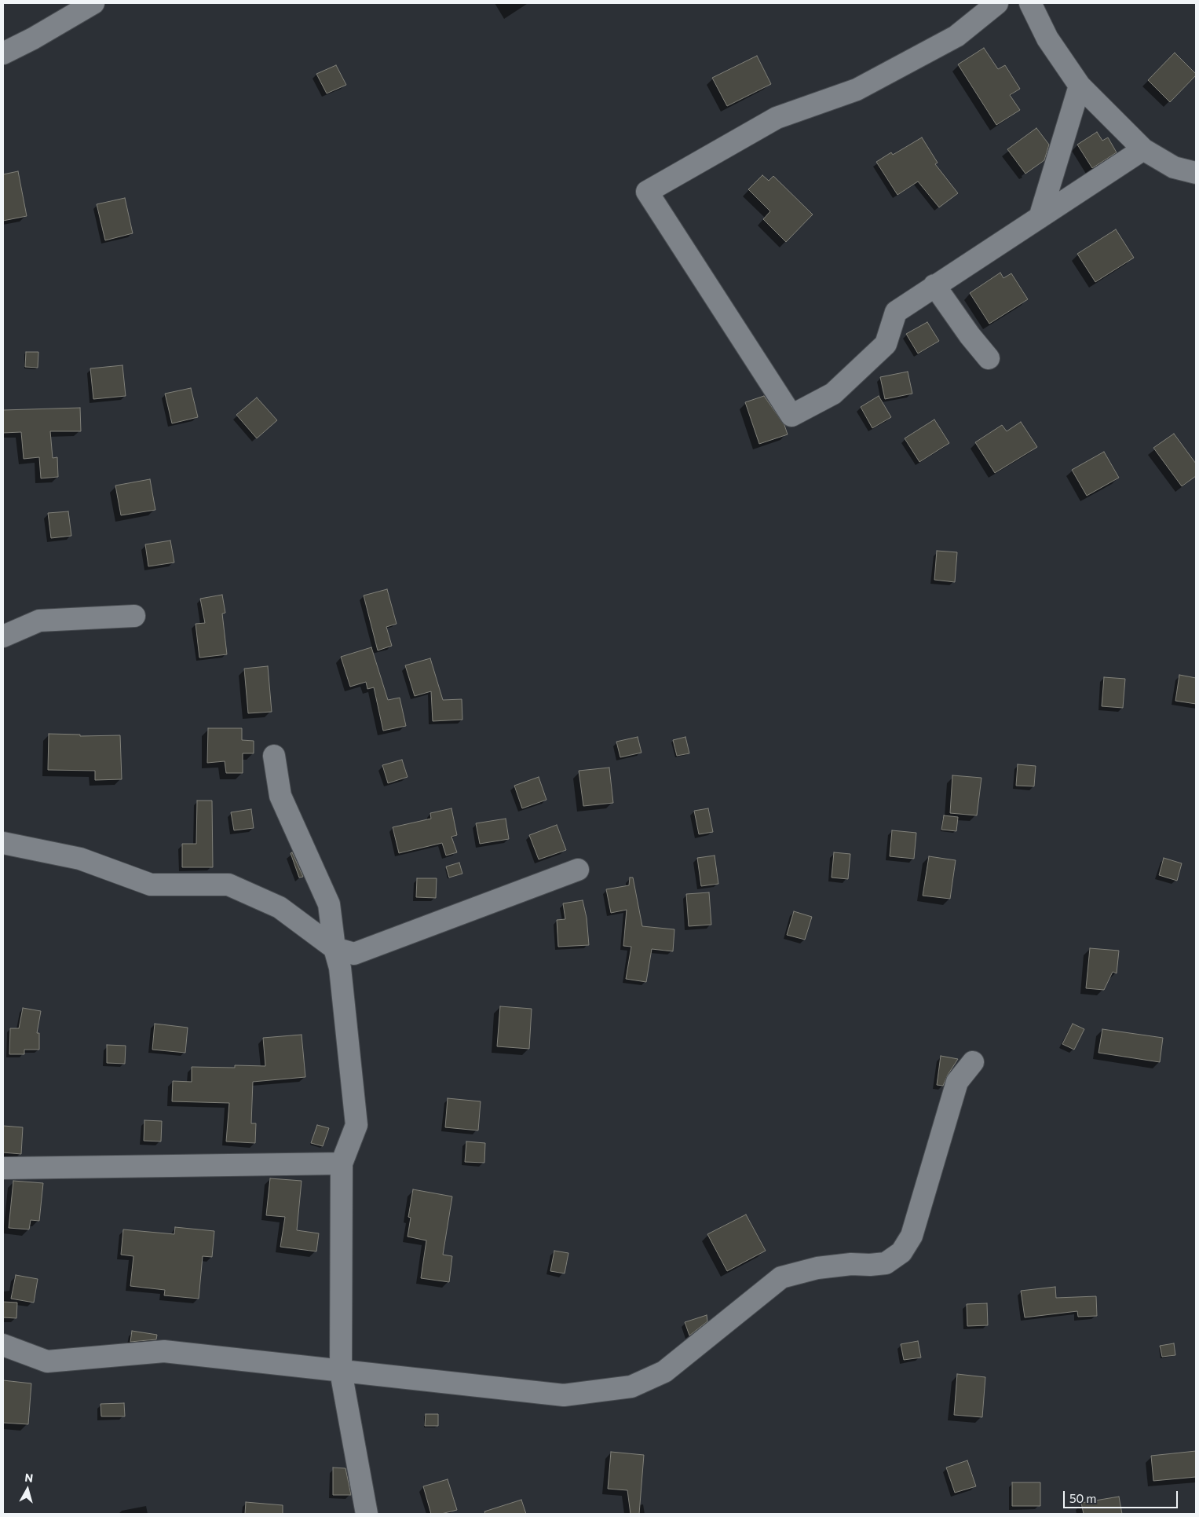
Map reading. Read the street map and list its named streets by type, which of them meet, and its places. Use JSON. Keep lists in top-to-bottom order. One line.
{"scale_bar":"50 m","north":"top"}
